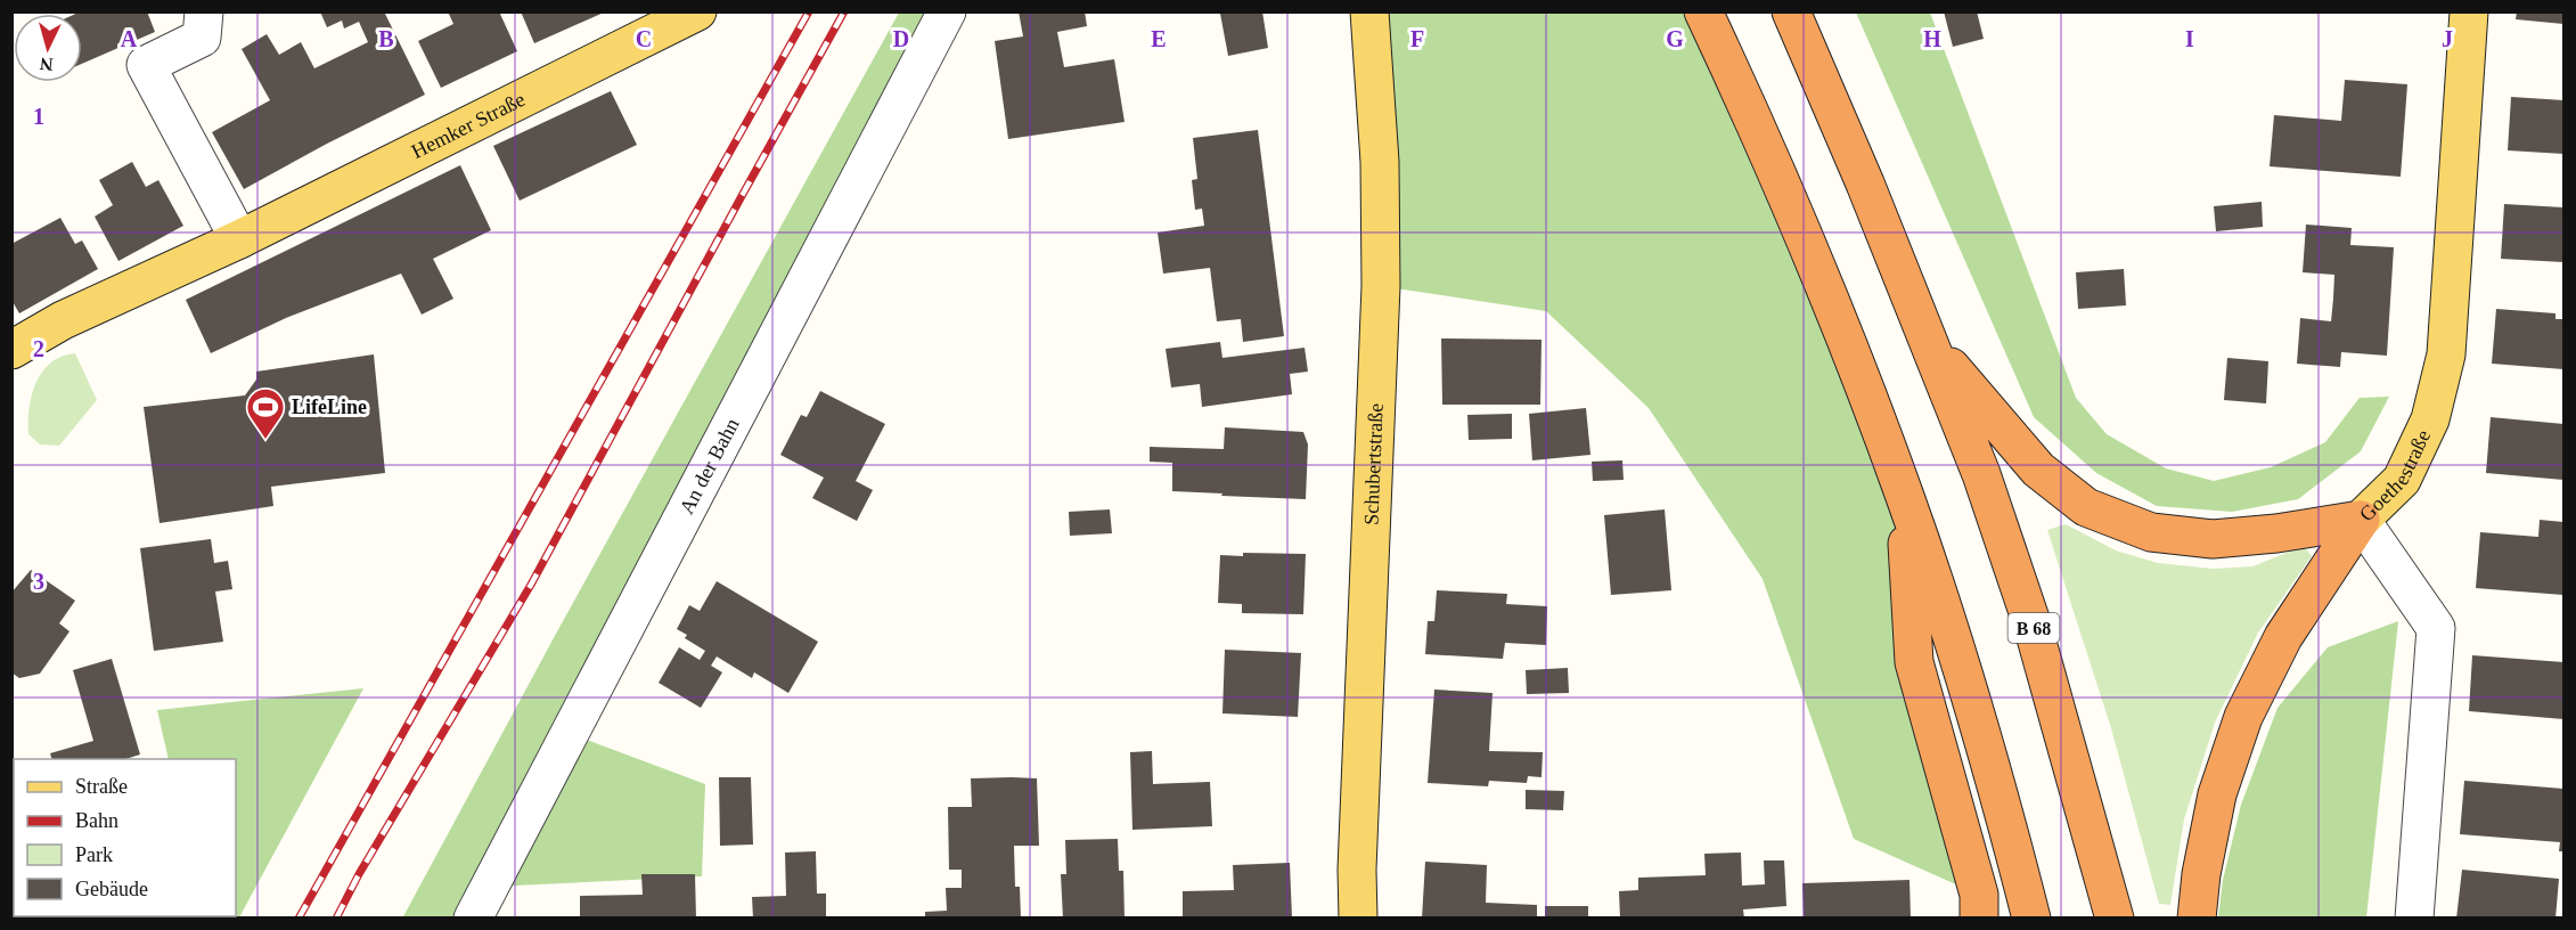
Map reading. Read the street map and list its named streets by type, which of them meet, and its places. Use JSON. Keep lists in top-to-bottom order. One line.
{"streets":{"highway":["B 68"],"main road":["Hemker Straße","Schubertstraße","Goethestraße"],"street":["An der Bahn"]},"crossings":[["Goethestraße","B 68"]],"places":{"sports":["LifeLine"]},"legend":["Straße","Bahn","Park","Gebäude"],"north":"bottom","grid":{"columns":["A","B","C","D","E","F","G","H","I","J"],"rows":["1","2","3"]}}
